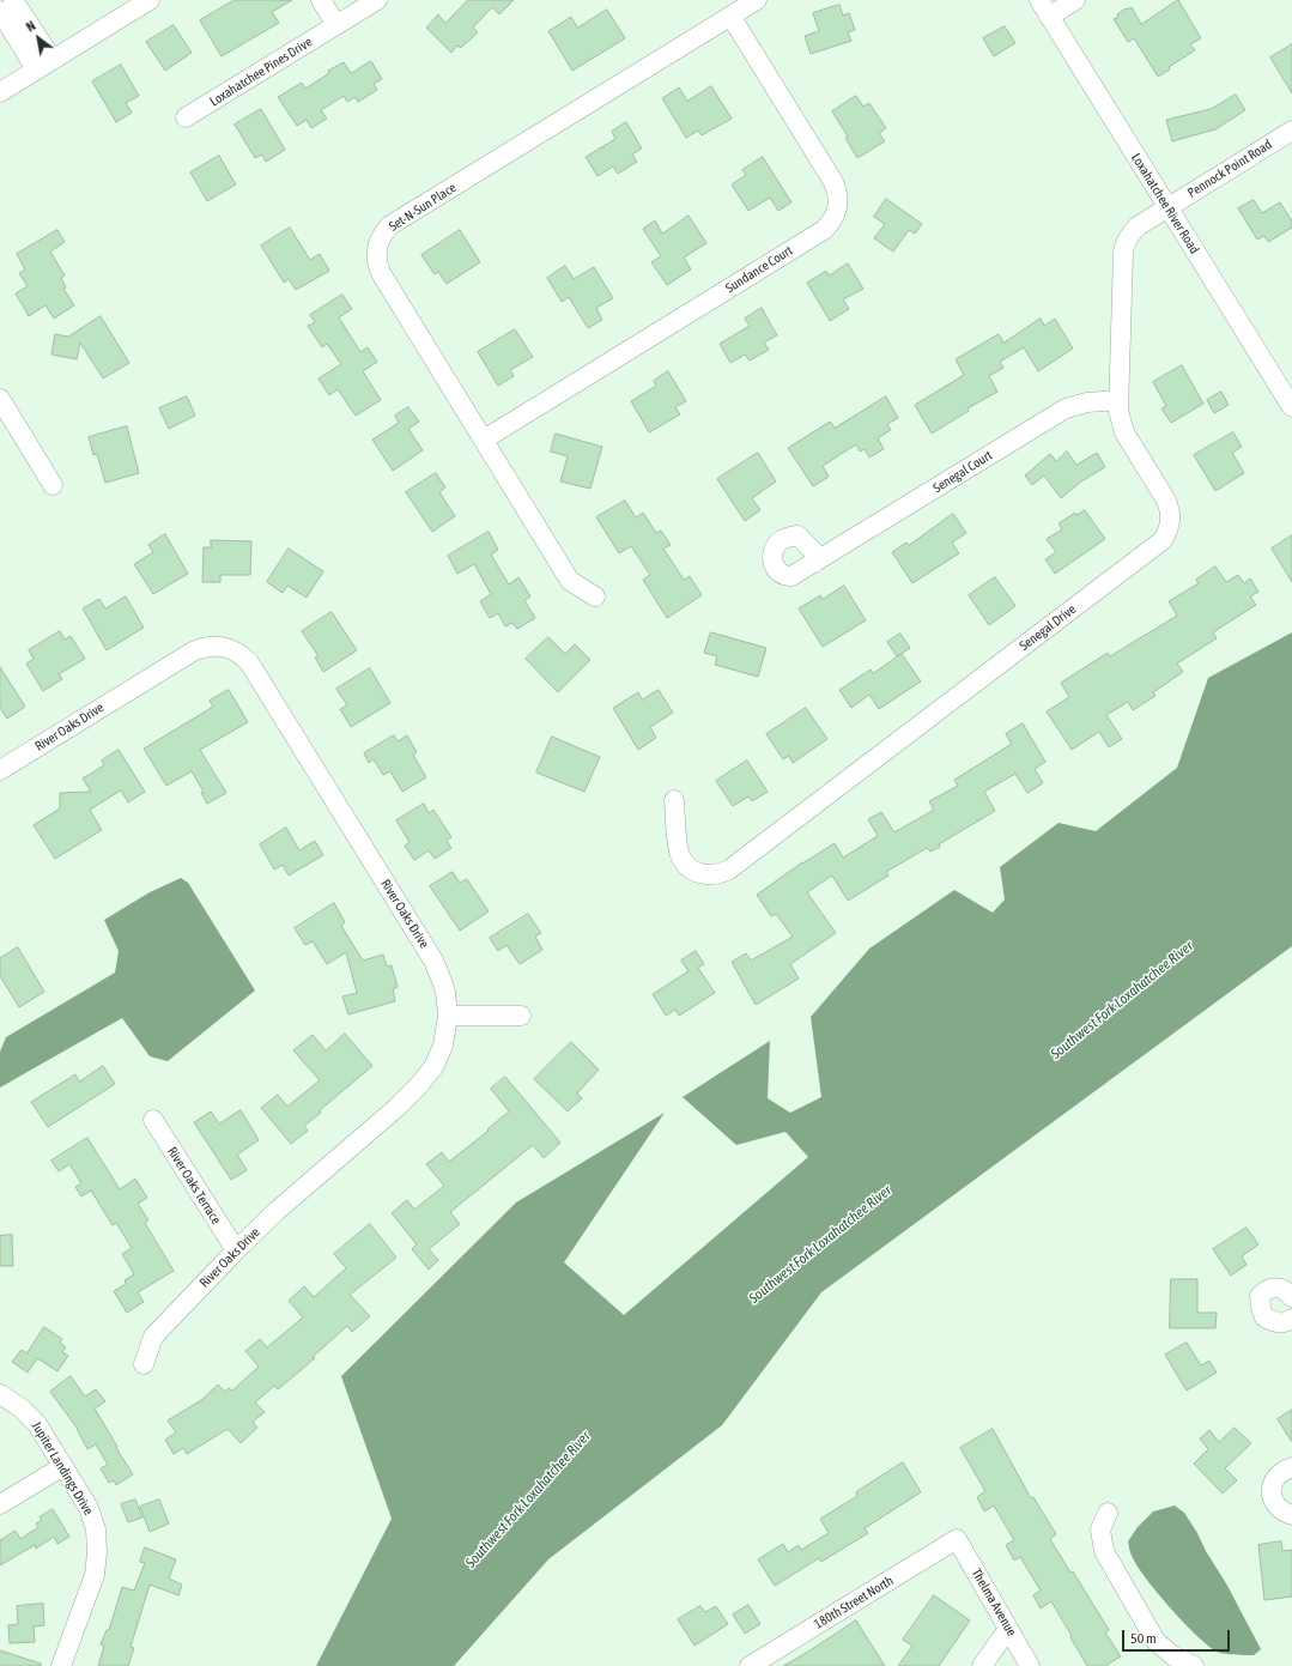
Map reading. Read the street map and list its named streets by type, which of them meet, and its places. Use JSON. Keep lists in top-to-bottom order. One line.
{"streets":{"street":["Loxahatchee Pines Drive","Pennock Point Road","Loxahatchee River Road","Set-N-Sun Place","Sundance Court","Senegal Court","Senegal Drive","River Oaks Drive","River Oaks Terrace","Jupiter Landings Drive","180th Street North","Thelma Avenue"]},"crossings":[["Pennock Point Road","Loxahatchee River Road"],["Pennock Point Road","Senegal Drive"],["Loxahatchee River Road","Senegal Drive"],["Set-N-Sun Place","Sundance Court"],["Senegal Court","Senegal Drive"],["River Oaks Drive","River Oaks Terrace"],["180th Street North","Thelma Avenue"]],"water":["Southwest Fork Loxahatchee River"],"scale_bar":"50 m","north":"top left"}
